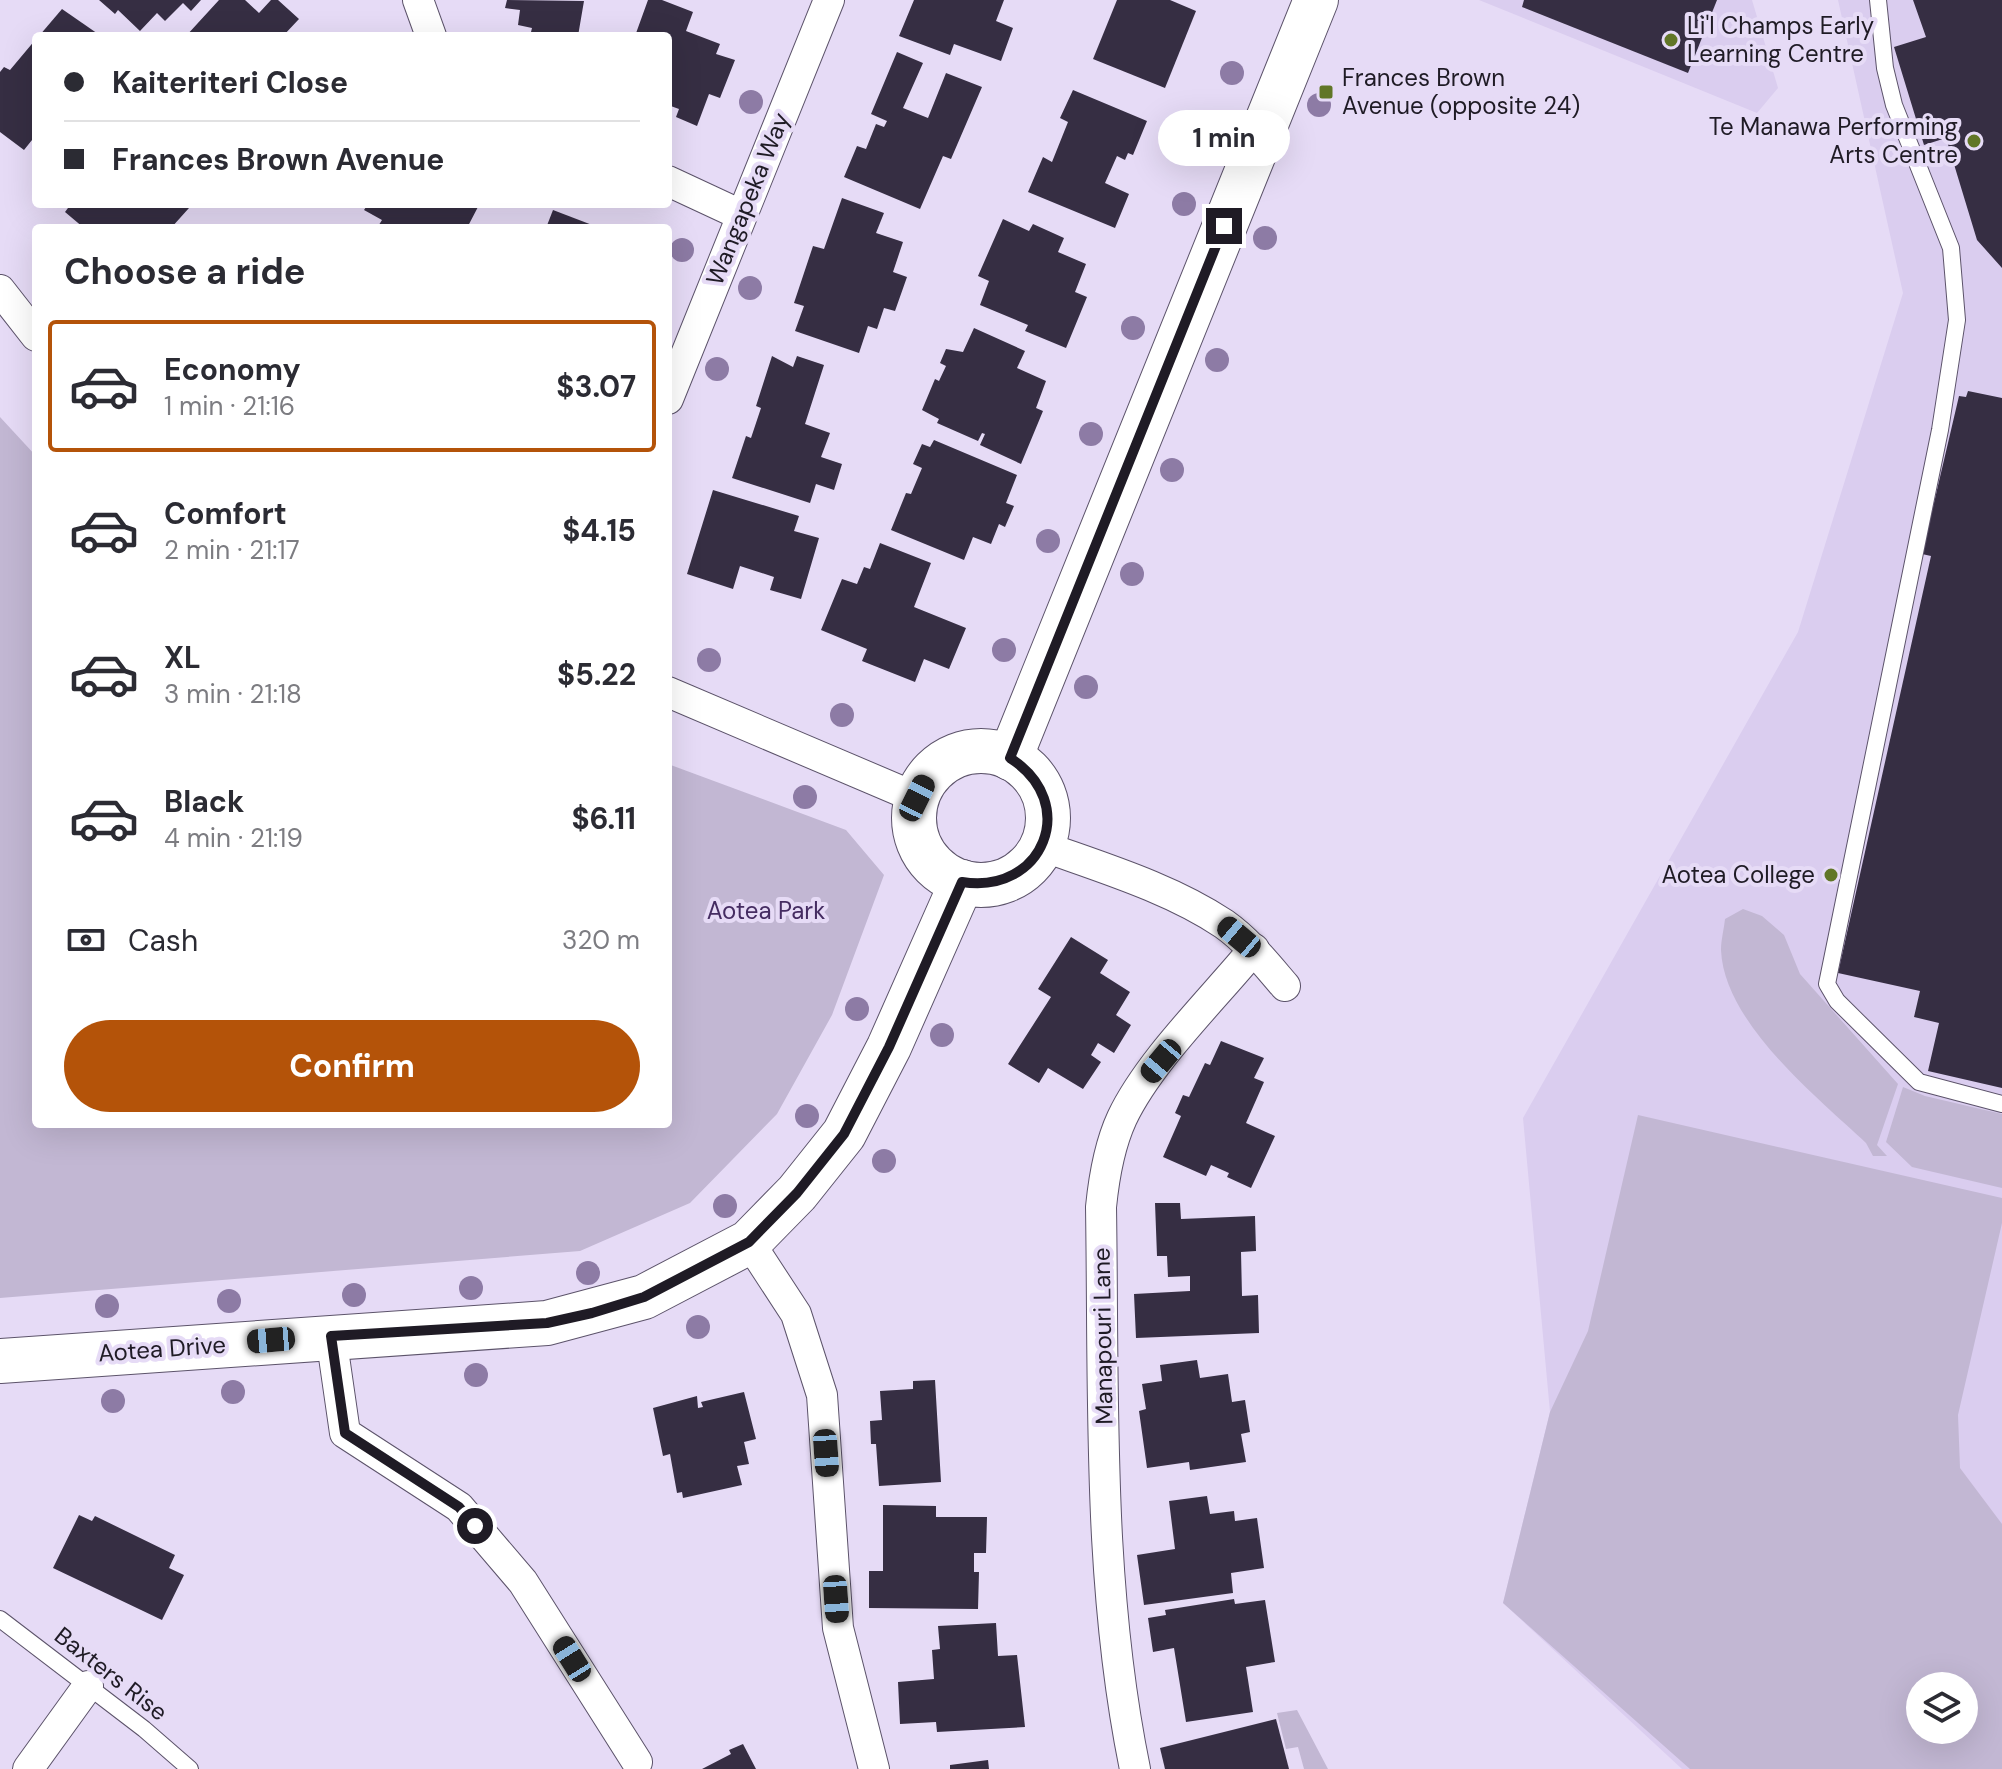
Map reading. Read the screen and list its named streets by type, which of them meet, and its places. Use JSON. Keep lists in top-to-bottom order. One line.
{"streets":{"street":["Wangapeka Way","Manapouri Lane","Aotea Drive"],"lane":["Baxters Rise"]},"parks":["Aotea Park"],"places":{"other":["Li'l Champs Early Learning Centre","Te Manawa Performing Arts Centre","Aotea College"],"transit":["Frances Brown Avenue (opposite 24)"]},"page":{"banner":["Kaiteriteri Close","Frances Brown Avenue"],"bubble":"1 min","heading":"Choose a ride","list":[{"name":"Economy","note":"1 min · 21:16","value":"$3.07"},{"name":"Comfort","note":"2 min · 21:17","value":"$4.15"},{"name":"XL","note":"3 min · 21:18","value":"$5.22"},{"name":"Black","note":"4 min · 21:19","value":"$6.11"}],"pay":["Cash","320 m"],"buttons":"Confirm"}}
